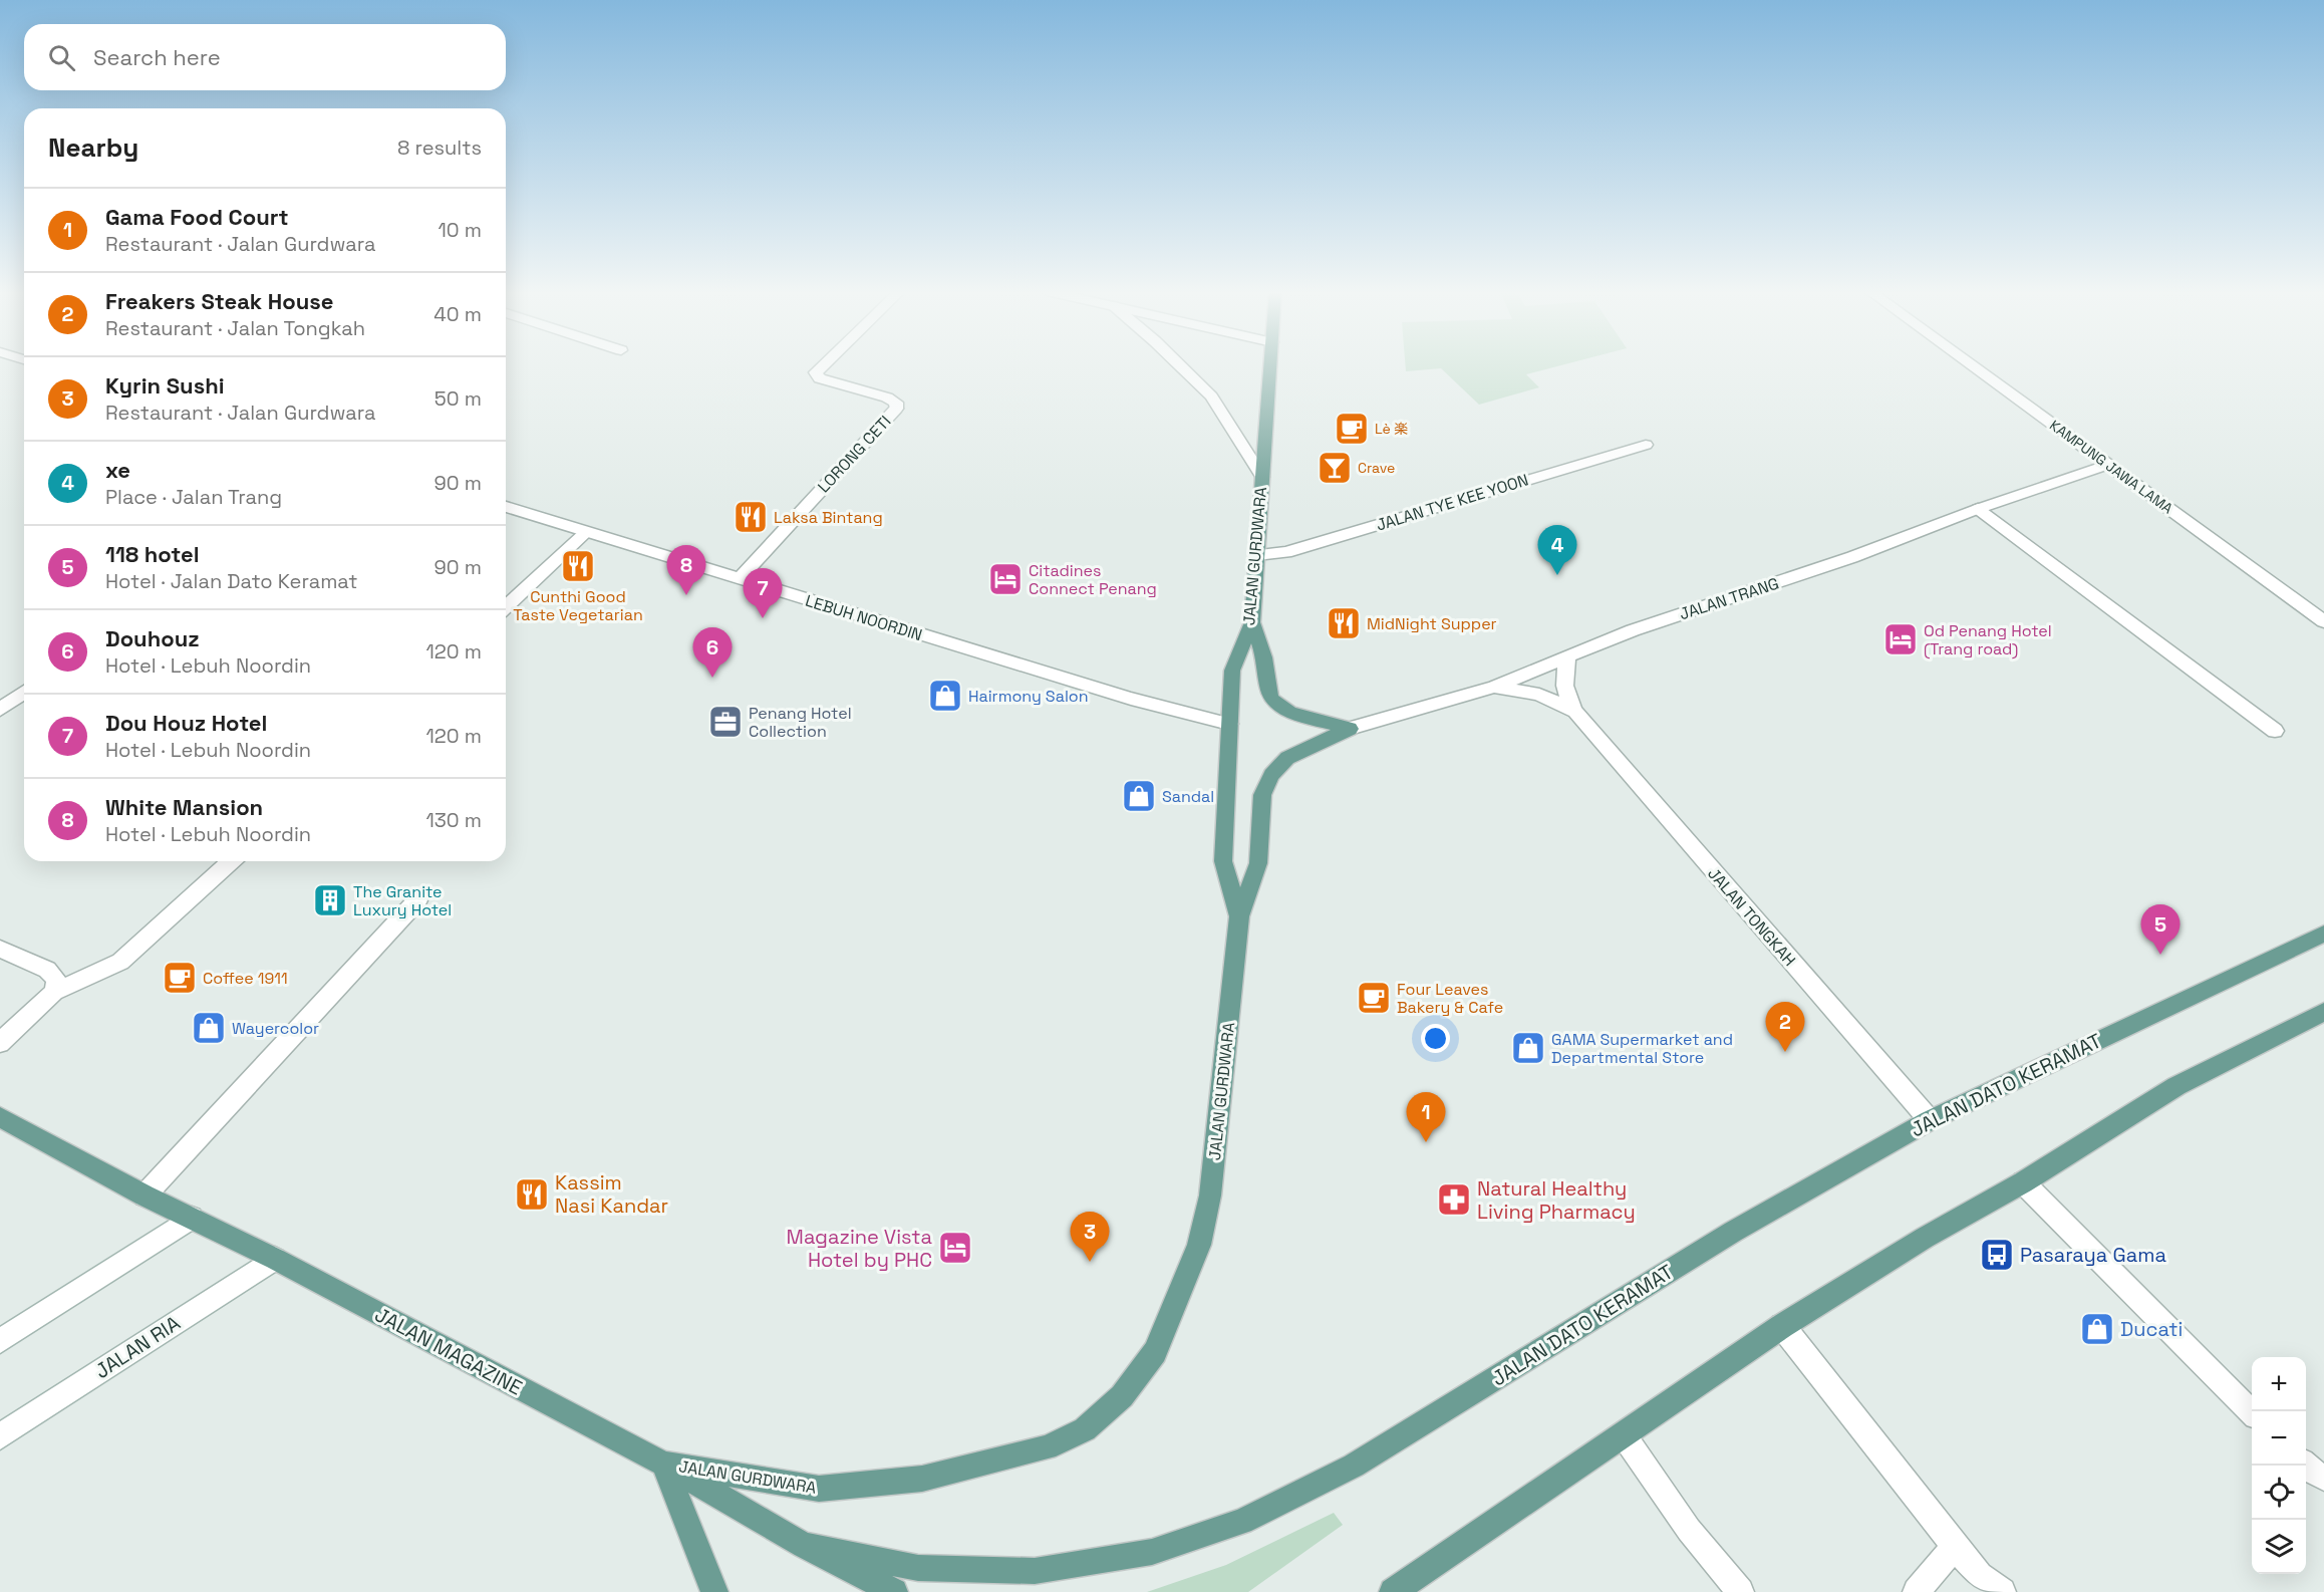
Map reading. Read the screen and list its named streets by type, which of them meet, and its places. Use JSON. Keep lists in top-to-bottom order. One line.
{"streets":{"main road":["JALAN GURDWARA","JALAN DATO KERAMAT","JALAN MAGAZINE"],"street":["LORONG CETI","KAMPUNG JAWA LAMA","JALAN TYE KEE YOON","JALAN TRANG","LEBUH NOORDIN","JALAN TONGKAH","JALAN RIA"]},"crossings":[["LORONG CETI","LEBUH NOORDIN"],["KAMPUNG JAWA LAMA","JALAN TRANG"],["JALAN TYE KEE YOON","JALAN GURDWARA"],["JALAN GURDWARA","LEBUH NOORDIN"],["JALAN GURDWARA","JALAN MAGAZINE"],["JALAN TRANG","JALAN TONGKAH"],["JALAN TONGKAH","JALAN DATO KERAMAT"],["JALAN DATO KERAMAT","JALAN MAGAZINE"],["JALAN RIA","JALAN MAGAZINE"]],"places":{"cafe":["Lè 楽","Coffee 1911","Four Leaves Bakery & Cafe"],"bar":["Crave"],"restaurant":["Laksa Bintang","Cunthi Good Taste Vegetarian","MidNight Supper","Kassim Nasi Kandar"],"hotel":["Citadines Connect Penang","Od Penang Hotel (Trang road)","Magazine Vista Hotel by PHC"],"shop":["Hairmony Salon","Sandal","Wayercolor","GAMA Supermarket and Departmental Store","Ducati"],"office":["Penang Hotel Collection"],"building":["The Granite Luxury Hotel"],"pharmacy":["Natural Healthy Living Pharmacy"],"bus stop":["Pasaraya Gama"]},"page":{"search":"Search here","heading":["Nearby","8 results"],"list":[{"mark":"1","name":"Gama Food Court","note":"Restaurant · Jalan Gurdwara","value":"10 m"},{"mark":"2","name":"Freakers Steak House","note":"Restaurant · Jalan Tongkah","value":"40 m"},{"mark":"3","name":"Kyrin Sushi","note":"Restaurant · Jalan Gurdwara","value":"50 m"},{"mark":"4","name":"xe","note":"Place · Jalan Trang","value":"90 m"},{"mark":"5","name":"118 hotel","note":"Hotel · Jalan Dato Keramat","value":"90 m"},{"mark":"6","name":"Douhouz","note":"Hotel · Lebuh Noordin","value":"120 m"},{"mark":"7","name":"Dou Houz Hotel","note":"Hotel · Lebuh Noordin","value":"120 m"},{"mark":"8","name":"White Mansion","note":"Hotel · Lebuh Noordin","value":"130 m"}],"pins":["4","8","7","6","5","2","1","3"],"map_buttons":["+","−"]}}
